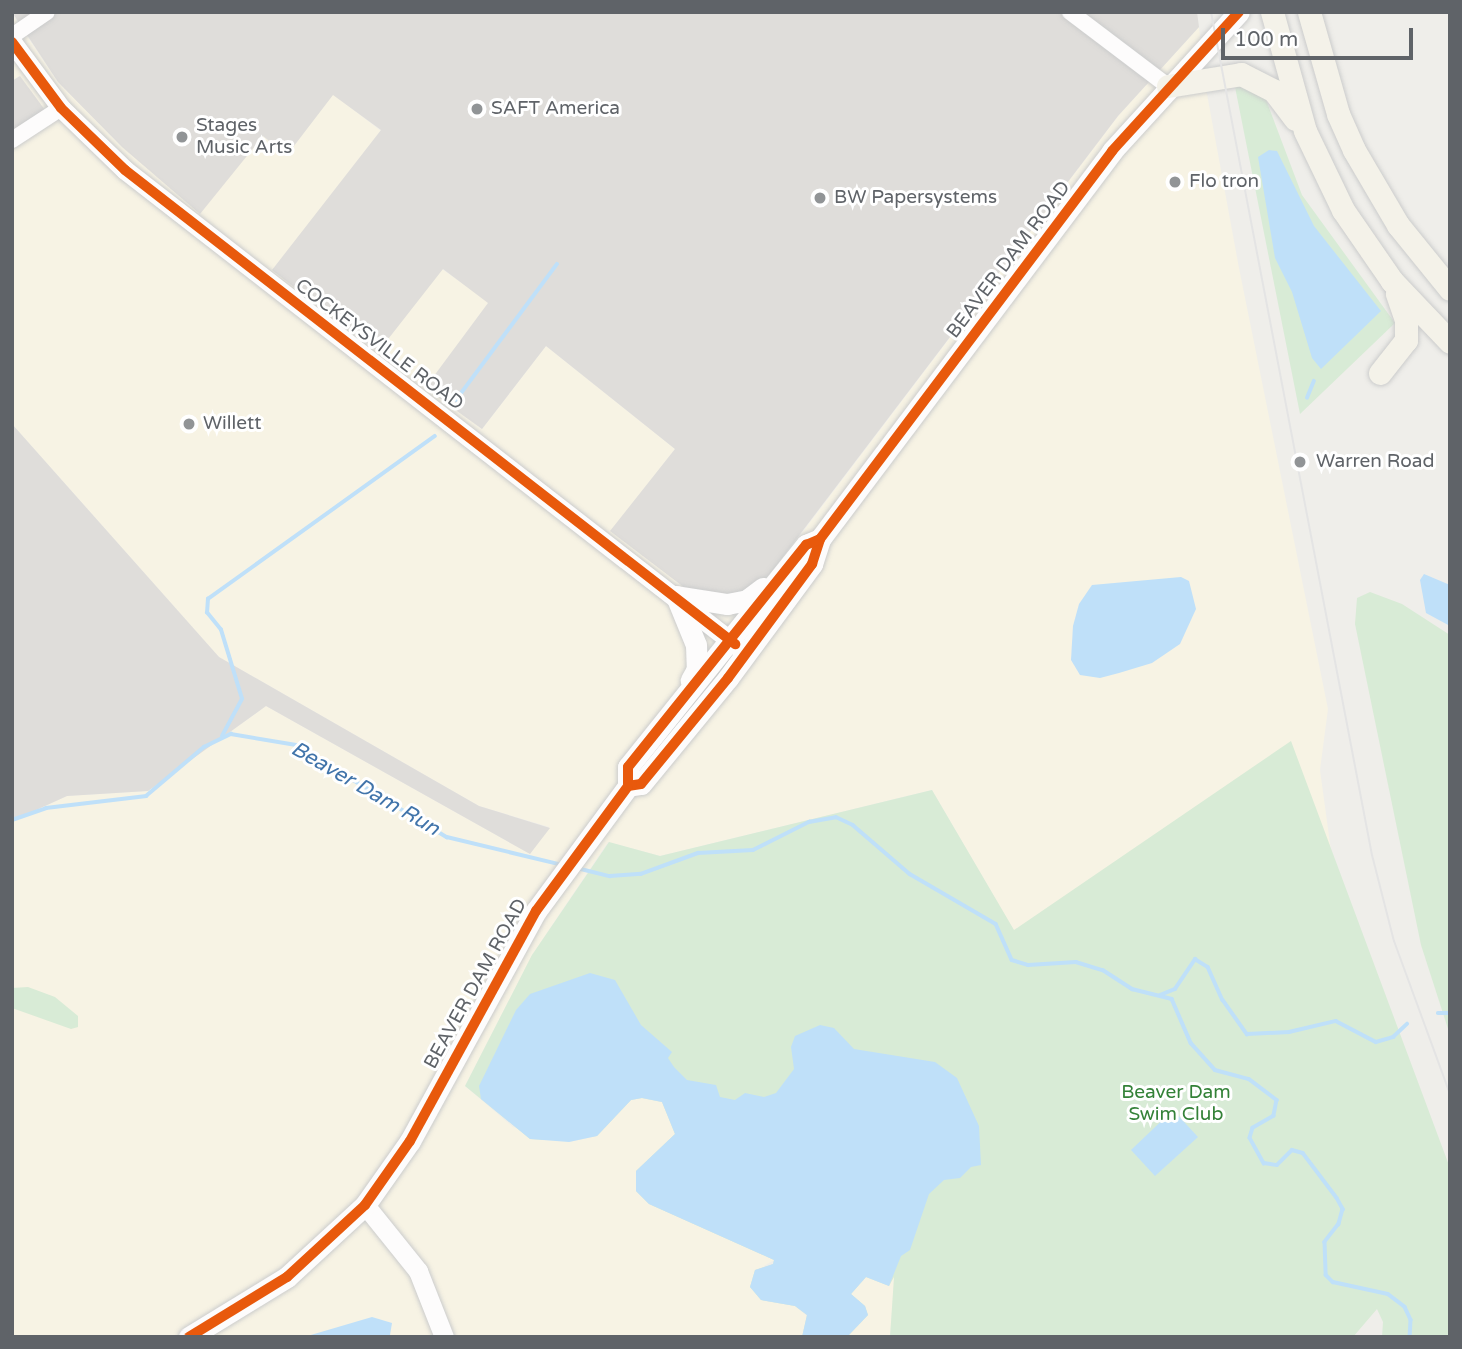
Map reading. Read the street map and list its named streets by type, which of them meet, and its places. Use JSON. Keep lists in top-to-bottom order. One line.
{"streets":{"main road":["BEAVER DAM ROAD"],"street":["COCKEYSVILLE ROAD"]},"crossings":[["BEAVER DAM ROAD","COCKEYSVILLE ROAD"]],"water":["Beaver Dam Run"],"parks":["Beaver Dam Swim Club"],"places":["SAFT America","Stages Music Arts","Flo tron","BW Papersystems","Willett","Warren Road"],"scale_bar":"100 m"}
